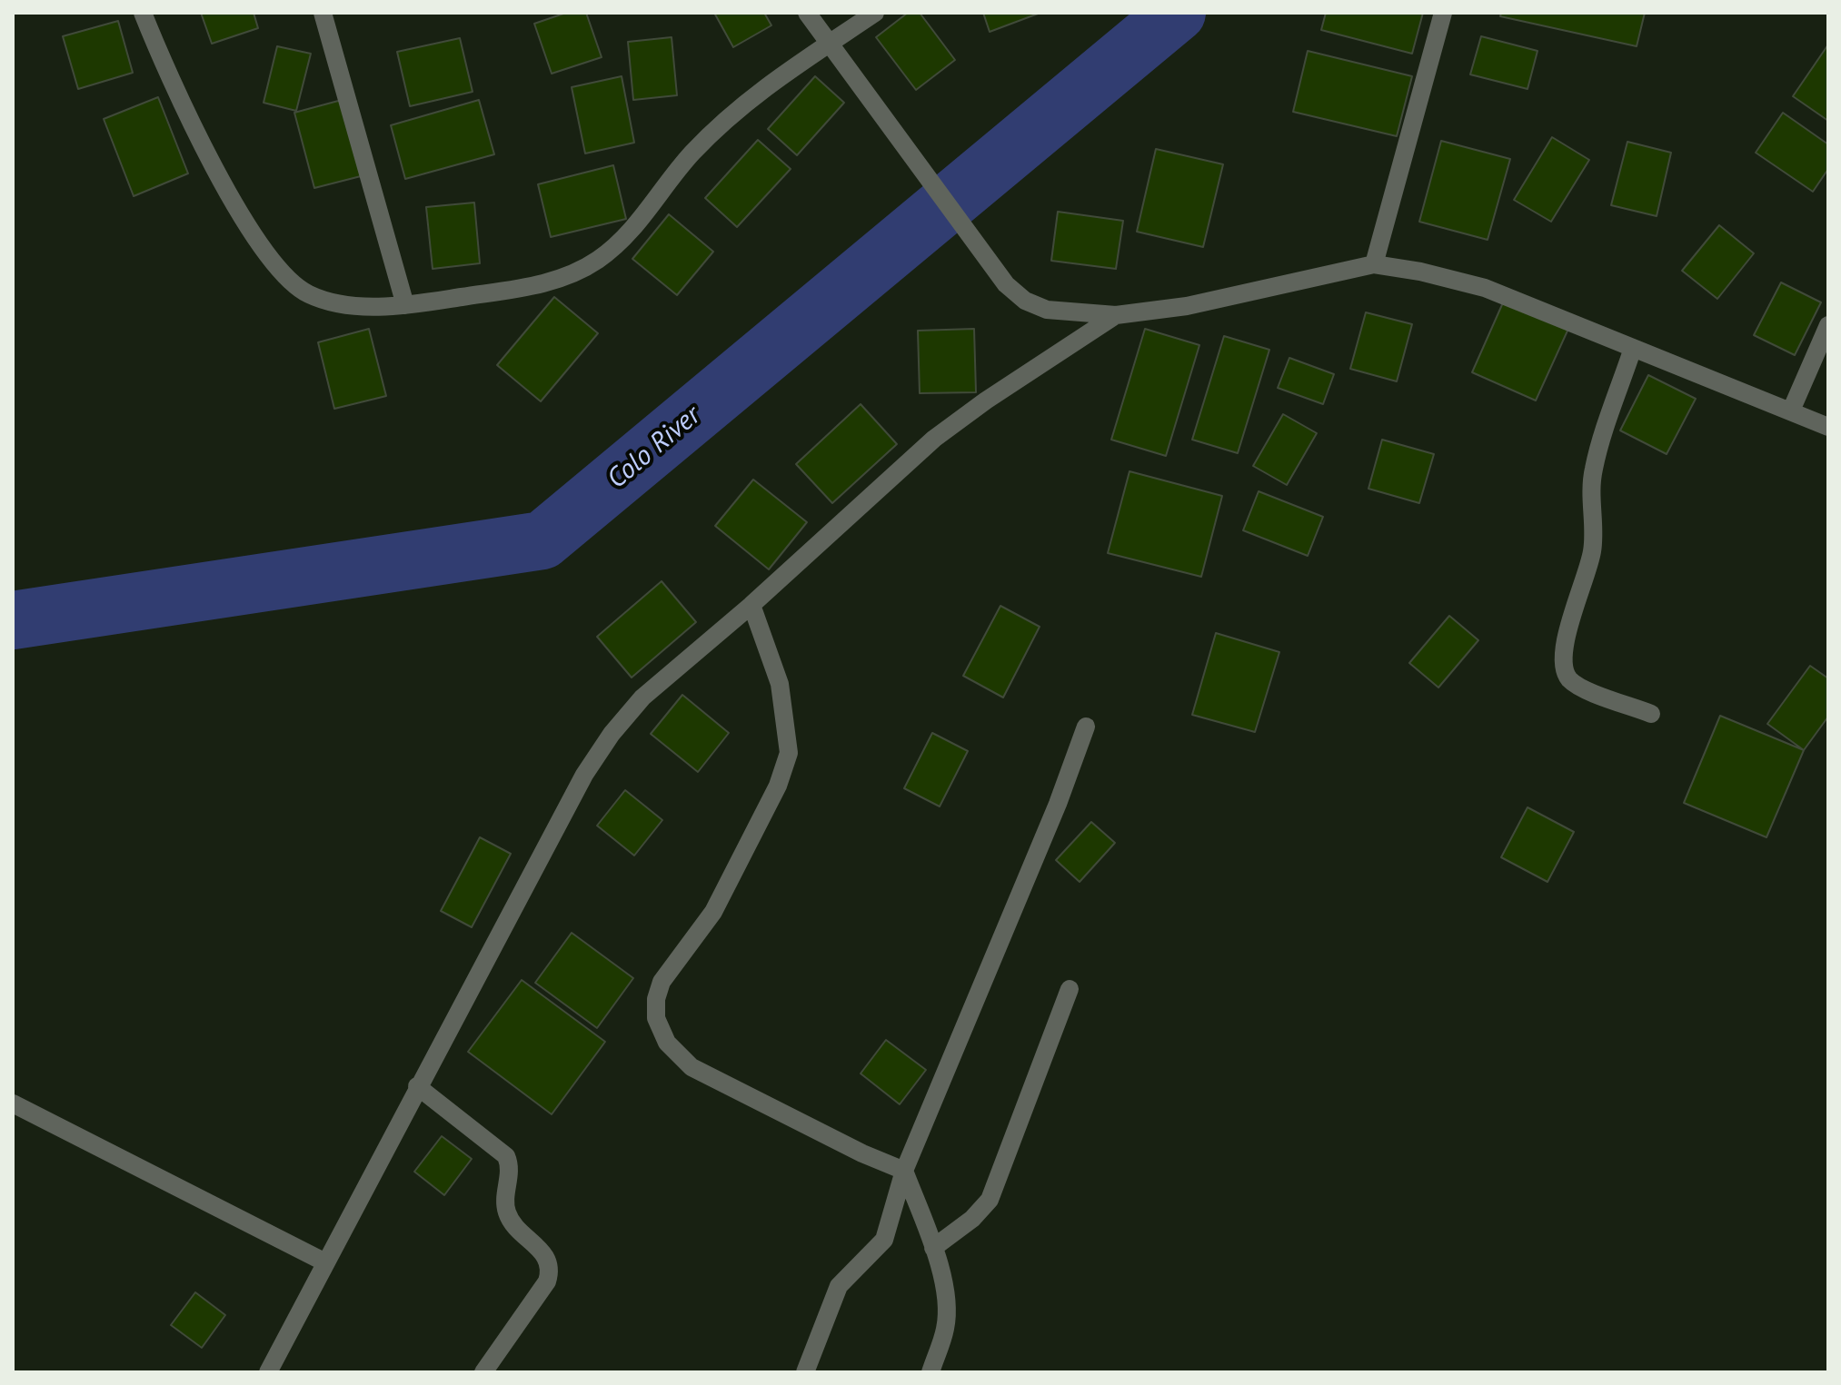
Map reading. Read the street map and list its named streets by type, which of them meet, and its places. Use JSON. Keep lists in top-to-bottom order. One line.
{"water":["Colo River"]}
